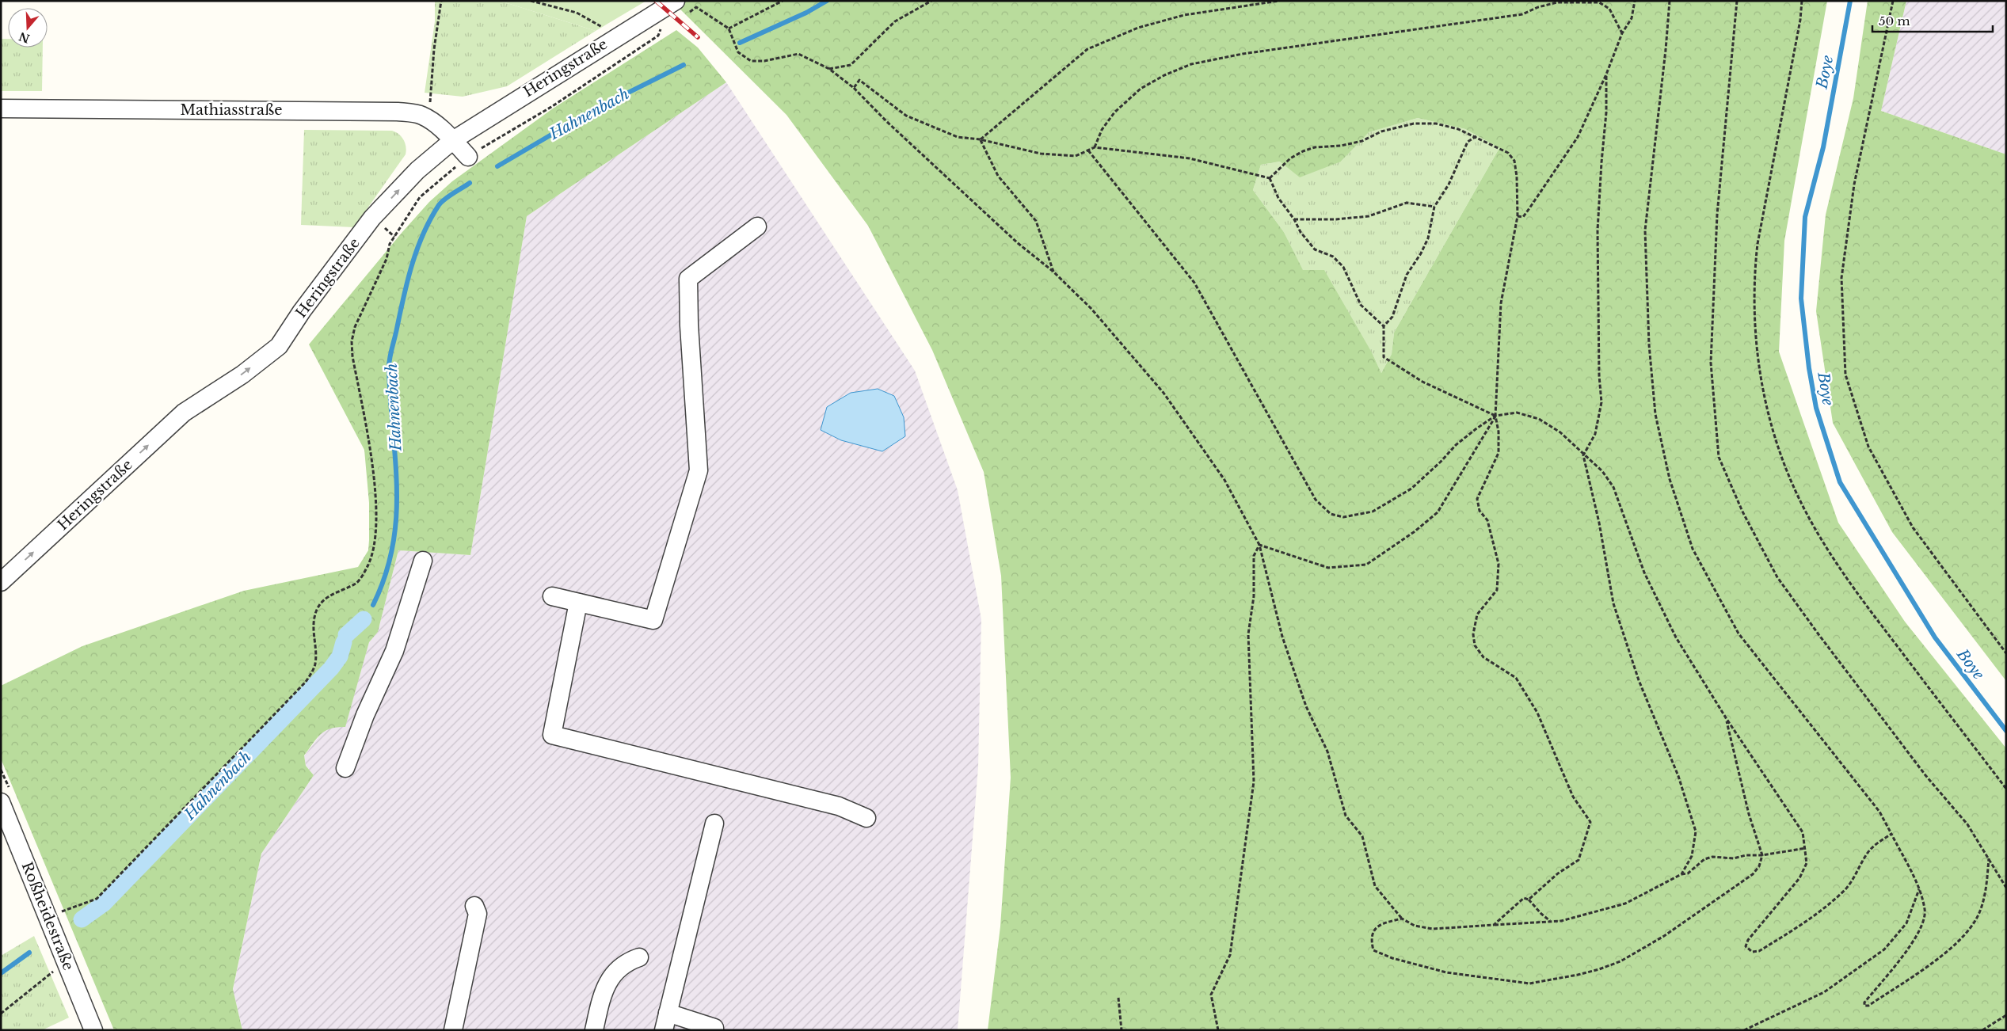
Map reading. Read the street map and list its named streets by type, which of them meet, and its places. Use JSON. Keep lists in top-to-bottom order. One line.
{"streets":{"street":["Heringstraße","Mathiasstraße","Roßheidestraße"]},"crossings":[["Heringstraße","Mathiasstraße"]],"one_way":["Heringstraße"],"water":["Boye","Hahnenbach"],"scale_bar":"50 m","north":"bottom"}
